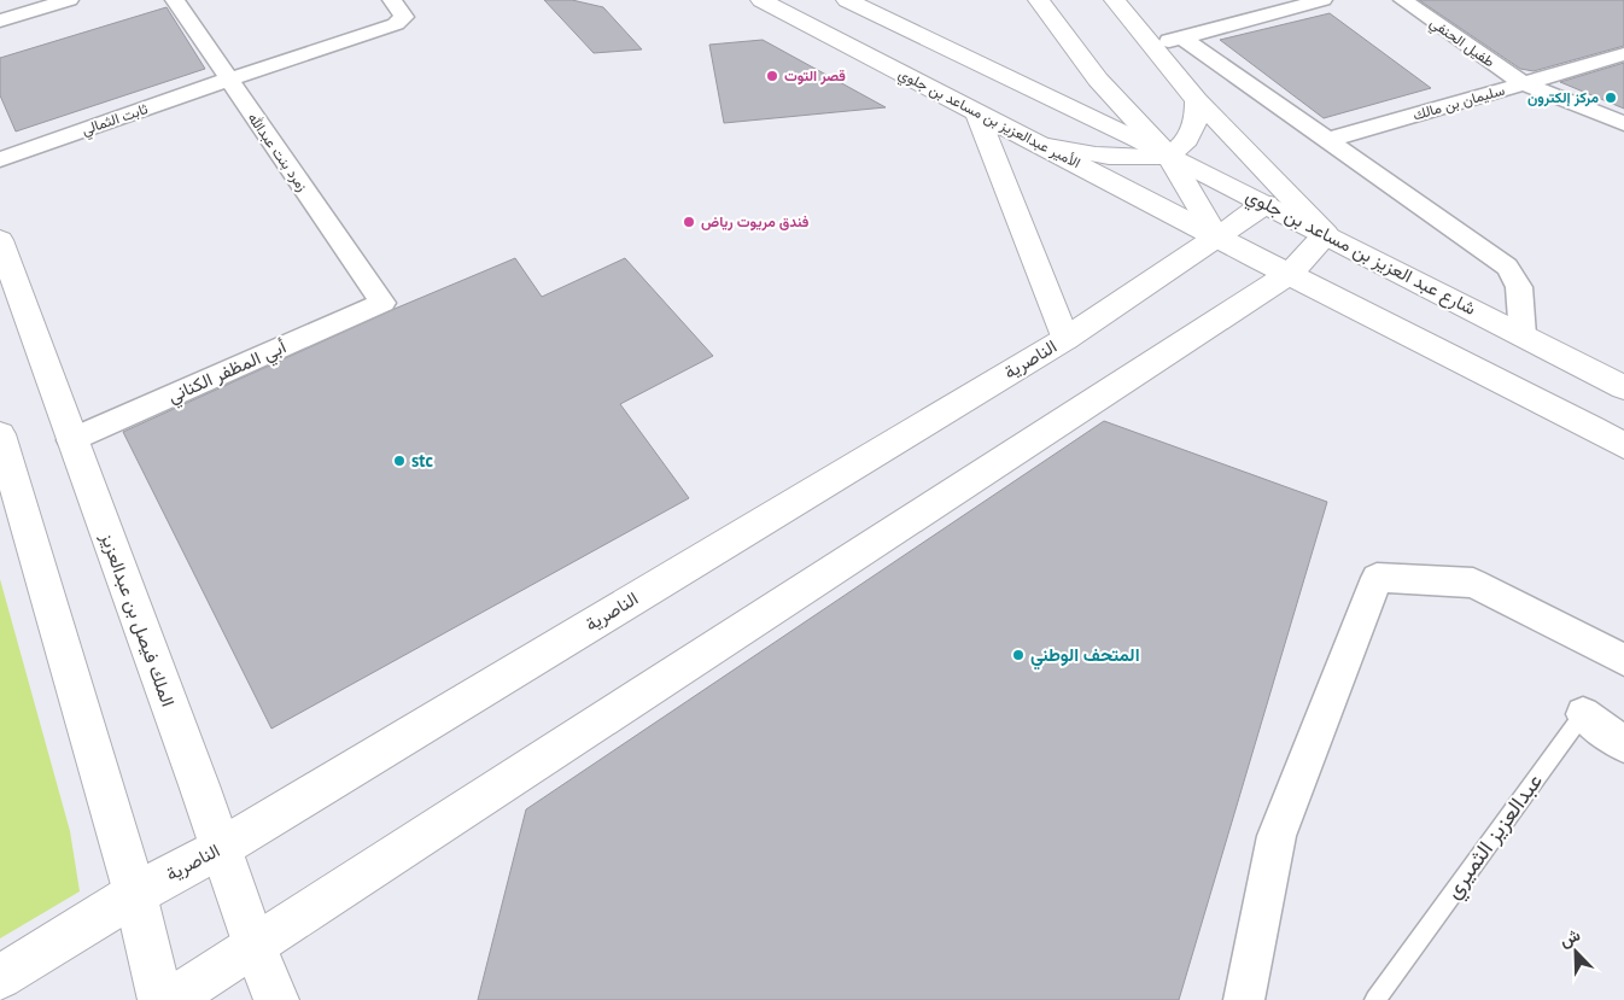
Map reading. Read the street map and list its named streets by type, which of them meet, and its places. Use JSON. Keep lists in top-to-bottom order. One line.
{"streets":{"main road":["الأمير عبدالعزيز بن مساعد بن جلوي","شارع عبد العزيز بن مساعد بن جلوي","الناصرية","الملك فيصل بن عبدالعزيز"],"street":["طفيل الحنفي","سليمان بن مالك","ثابت الثمالي","زمرد بنت عبدالله","أبي المظفر الكناني","عبدالعزيز الثميري"]},"crossings":[["طفيل الحنفي","سليمان بن مالك"],["الأمير عبدالعزيز بن مساعد بن جلوي","الناصرية"],["ثابت الثمالي","زمرد بنت عبدالله"],["زمرد بنت عبدالله","أبي المظفر الكناني"],["شارع عبد العزيز بن مساعد بن جلوي","الناصرية"],["الناصرية","الملك فيصل بن عبدالعزيز"],["أبي المظفر الكناني","الملك فيصل بن عبدالعزيز"]],"places":["قصر التوت","مركز إلكترون","فندق مريوت رياض","stc","المتحف الوطني"],"north":"top left"}
